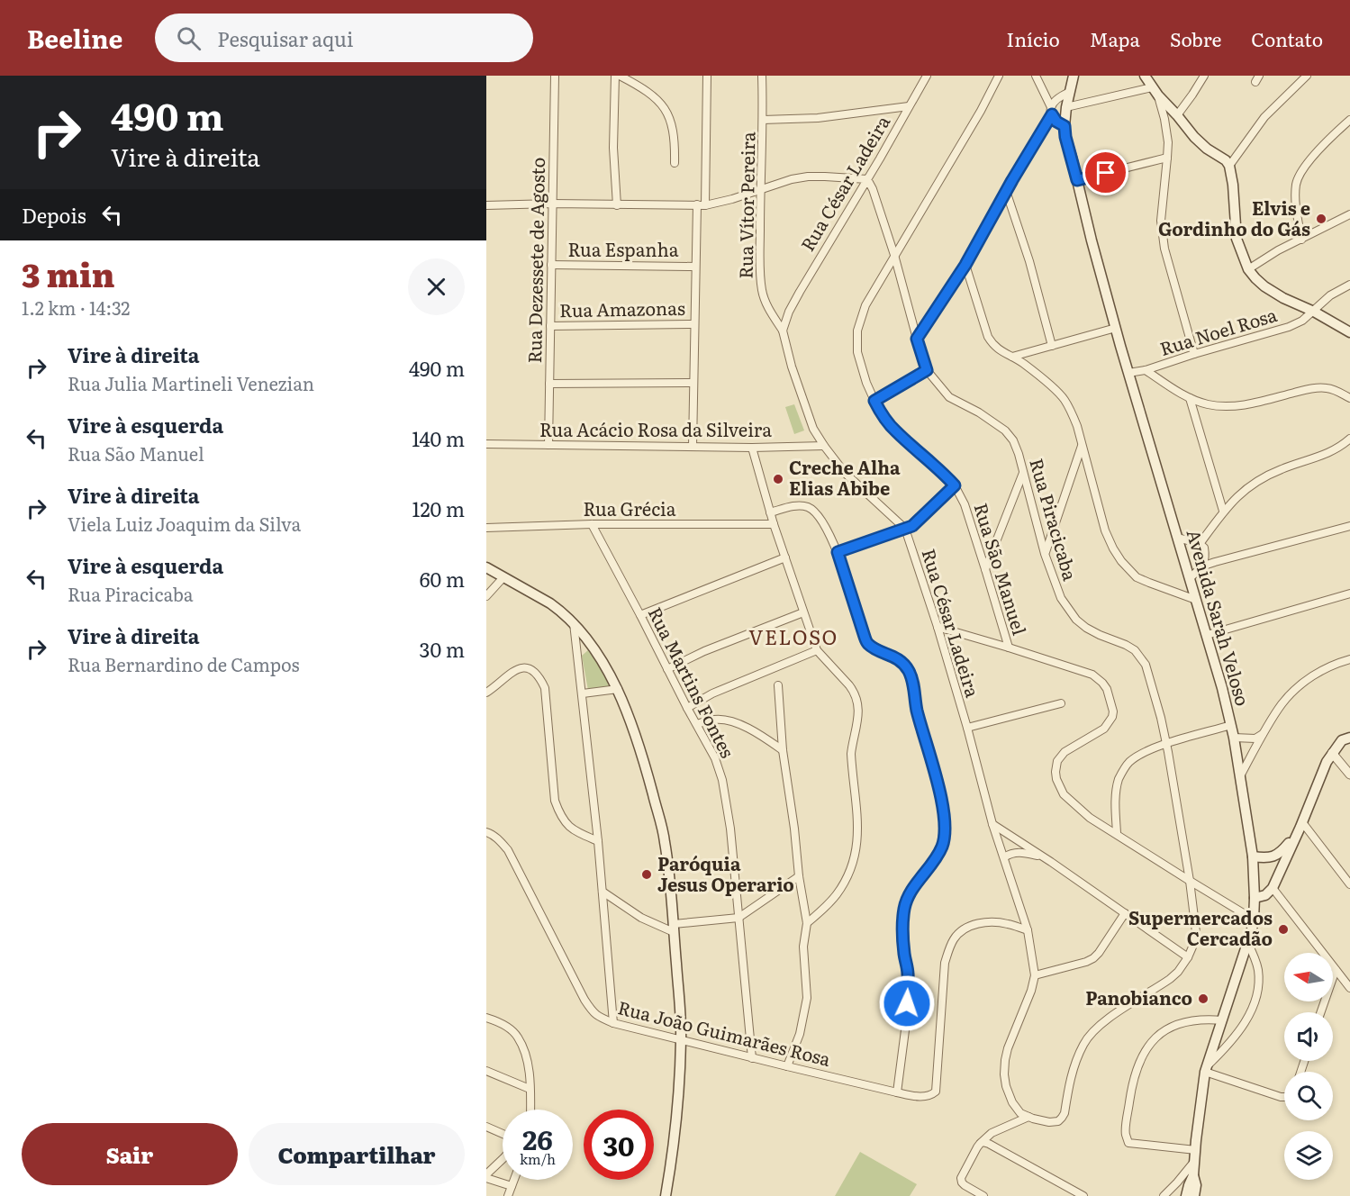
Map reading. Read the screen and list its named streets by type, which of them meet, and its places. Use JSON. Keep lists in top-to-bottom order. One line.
{"streets":{"main road":["Avenida Sarah Veloso"],"street":["Rua César Ladeira","Rua Vítor Pereira","Rua Espanha","Rua Dezessete de Agosto","Rua Amazonas","Rua Noel Rosa","Rua Acácio Rosa da Silveira","Rua Grécia","Rua Piracicaba","Rua São Manuel","Rua Martins Fontes","Rua João Guimarães Rosa"]},"crossings":[["Rua César Ladeira","Rua Vítor Pereira"],["Rua César Ladeira","Rua Acácio Rosa da Silveira"],["Rua César Ladeira","Rua Piracicaba"],["Rua César Ladeira","Rua João Guimarães Rosa"],["Rua Espanha","Rua Dezessete de Agosto"],["Rua Dezessete de Agosto","Rua Amazonas"],["Rua Dezessete de Agosto","Rua Acácio Rosa da Silveira"],["Rua Noel Rosa","Avenida Sarah Veloso"],["Rua Grécia","Rua Martins Fontes"],["Rua Piracicaba","Rua São Manuel"],["Rua Martins Fontes","Rua João Guimarães Rosa"]],"districts":["VELOSO"],"places":["Elvis e Gordinho do Gás","Creche Alha Elias Abibe","Paróquia Jesus Operario","Supermercados Cercadão","Panobianco"],"north":"left","page":{"header":"Beeline","search":"Pesquisar aqui","nav":["Início","Mapa","Sobre","Contato"],"turn":["490 m","Vire à direita"],"then":"Depois","heading":["3 min","1.2 km · 14:32"],"list":[{"name":"Vire à direita","note":"Rua Julia Martineli Venezian","value":"490 m"},{"name":"Vire à esquerda","note":"Rua São Manuel","value":"140 m"},{"name":"Vire à direita","note":"Viela Luiz Joaquim da Silva","value":"120 m"},{"name":"Vire à esquerda","note":"Rua Piracicaba","value":"60 m"},{"name":"Vire à direita","note":"Rua Bernardino de Campos","value":"30 m"}],"speed":"26 km/h","limit":"30","buttons":["Sair","Compartilhar"]}}
